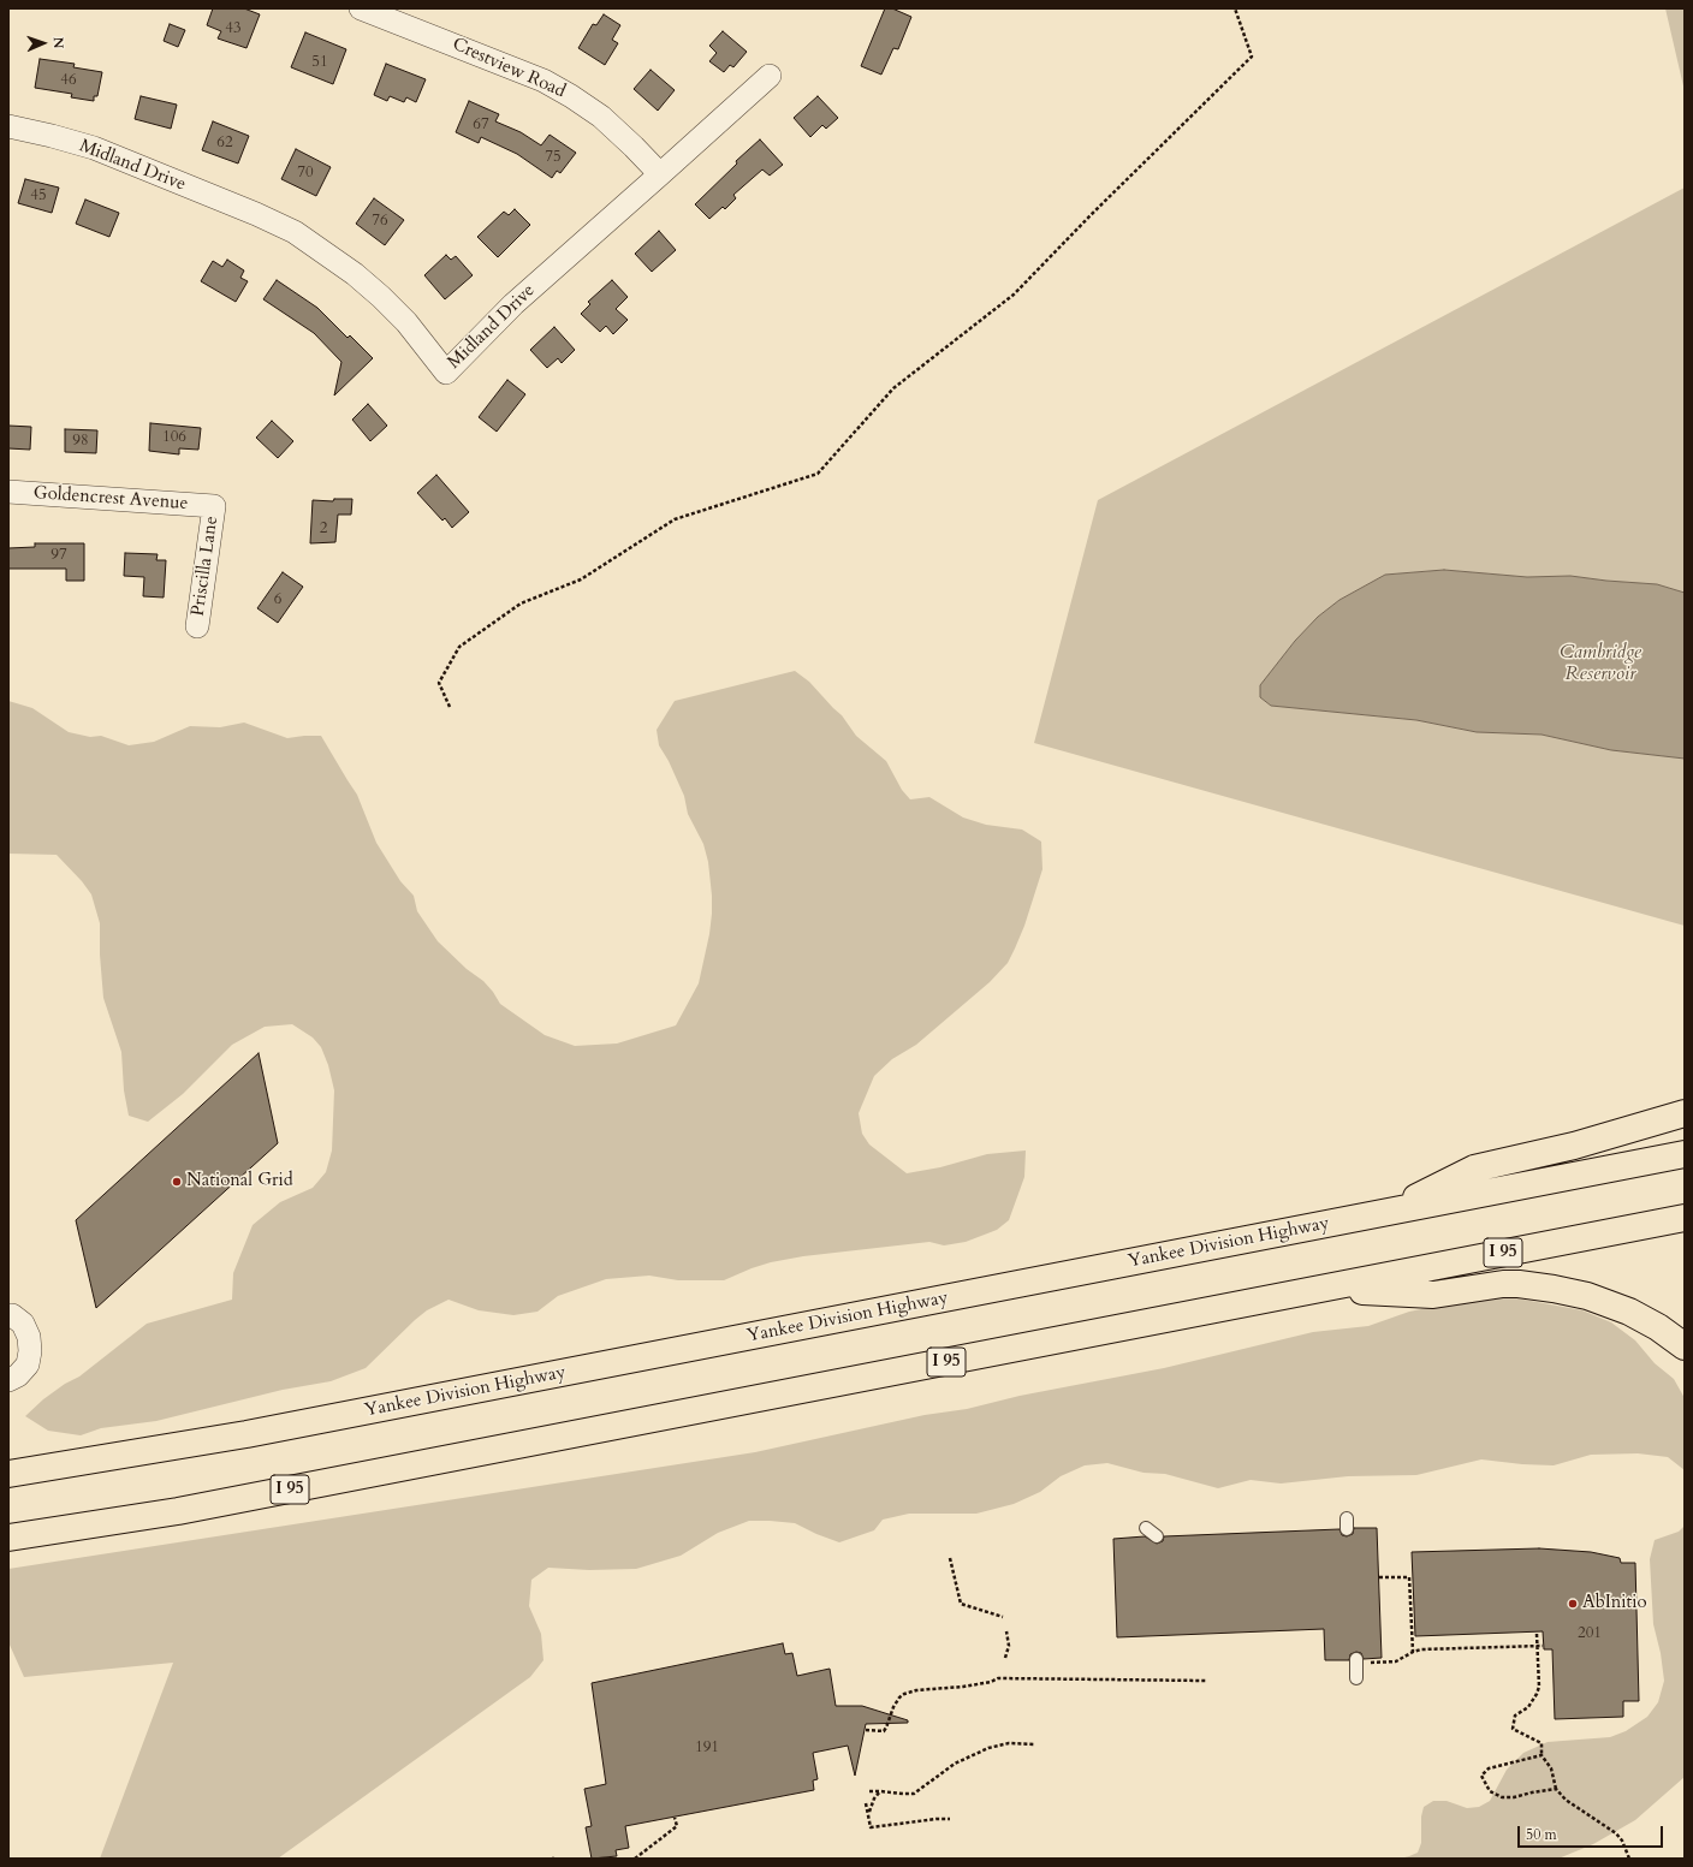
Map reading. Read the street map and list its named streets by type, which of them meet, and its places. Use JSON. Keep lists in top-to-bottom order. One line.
{"streets":{"highway":["Yankee Division Highway","I 95"],"street":["Crestview Road","Midland Drive","Goldencrest Avenue","Priscilla Lane"]},"crossings":[["Crestview Road","Midland Drive"],["Goldencrest Avenue","Priscilla Lane"]],"water":["Cambridge Reservoir"],"places":["National Grid","AbInitio"],"house_numbers":["43","51","46","67","62","75","70","45","76","106","98","2","97","6","201","191"],"scale_bar":"50 m","north":"right"}
